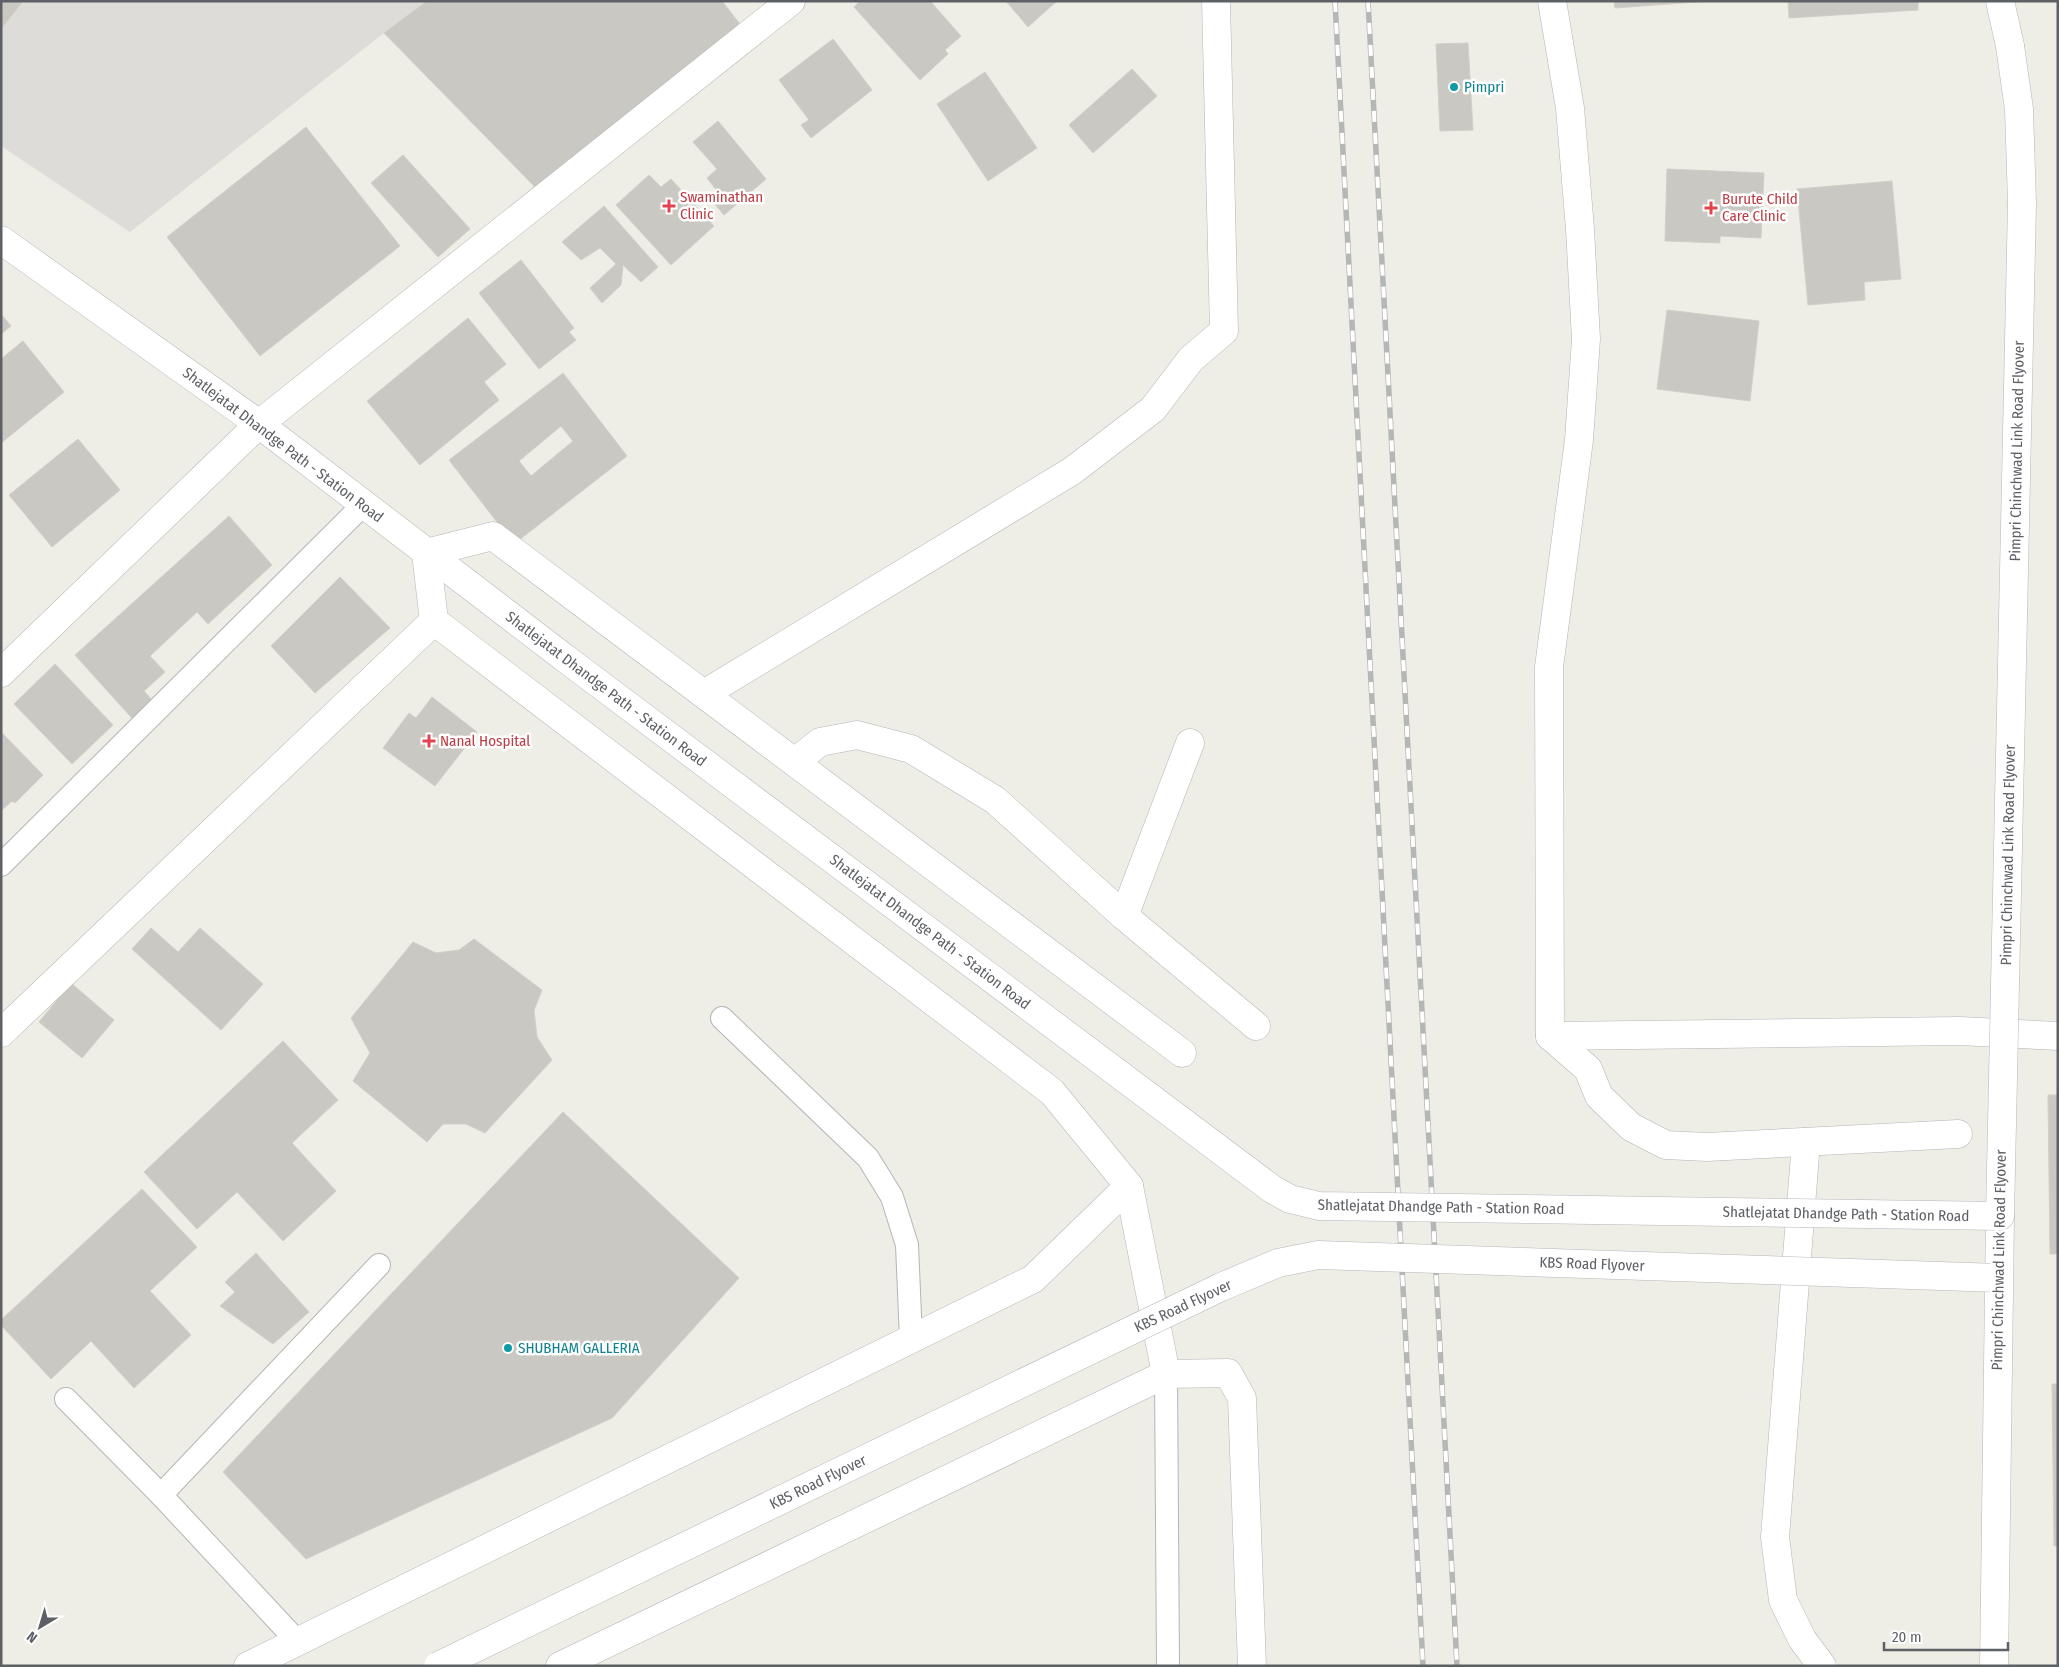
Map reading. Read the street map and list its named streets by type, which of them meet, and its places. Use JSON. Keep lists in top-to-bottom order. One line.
{"streets":{"street":["Shatlejatat Dhandge Path - Station Road","Pimpri Chinchwad Link Road Flyover","KBS Road Flyover"]},"crossings":[["Shatlejatat Dhandge Path - Station Road","Pimpri Chinchwad Link Road Flyover"],["Pimpri Chinchwad Link Road Flyover","KBS Road Flyover"]],"places":{"other":["Pimpri","SHUBHAM GALLERIA"],"health":["Swaminathan Clinic","Burute Child Care Clinic","Nanal Hospital"]},"scale_bar":"20 m","north":"bottom left"}
